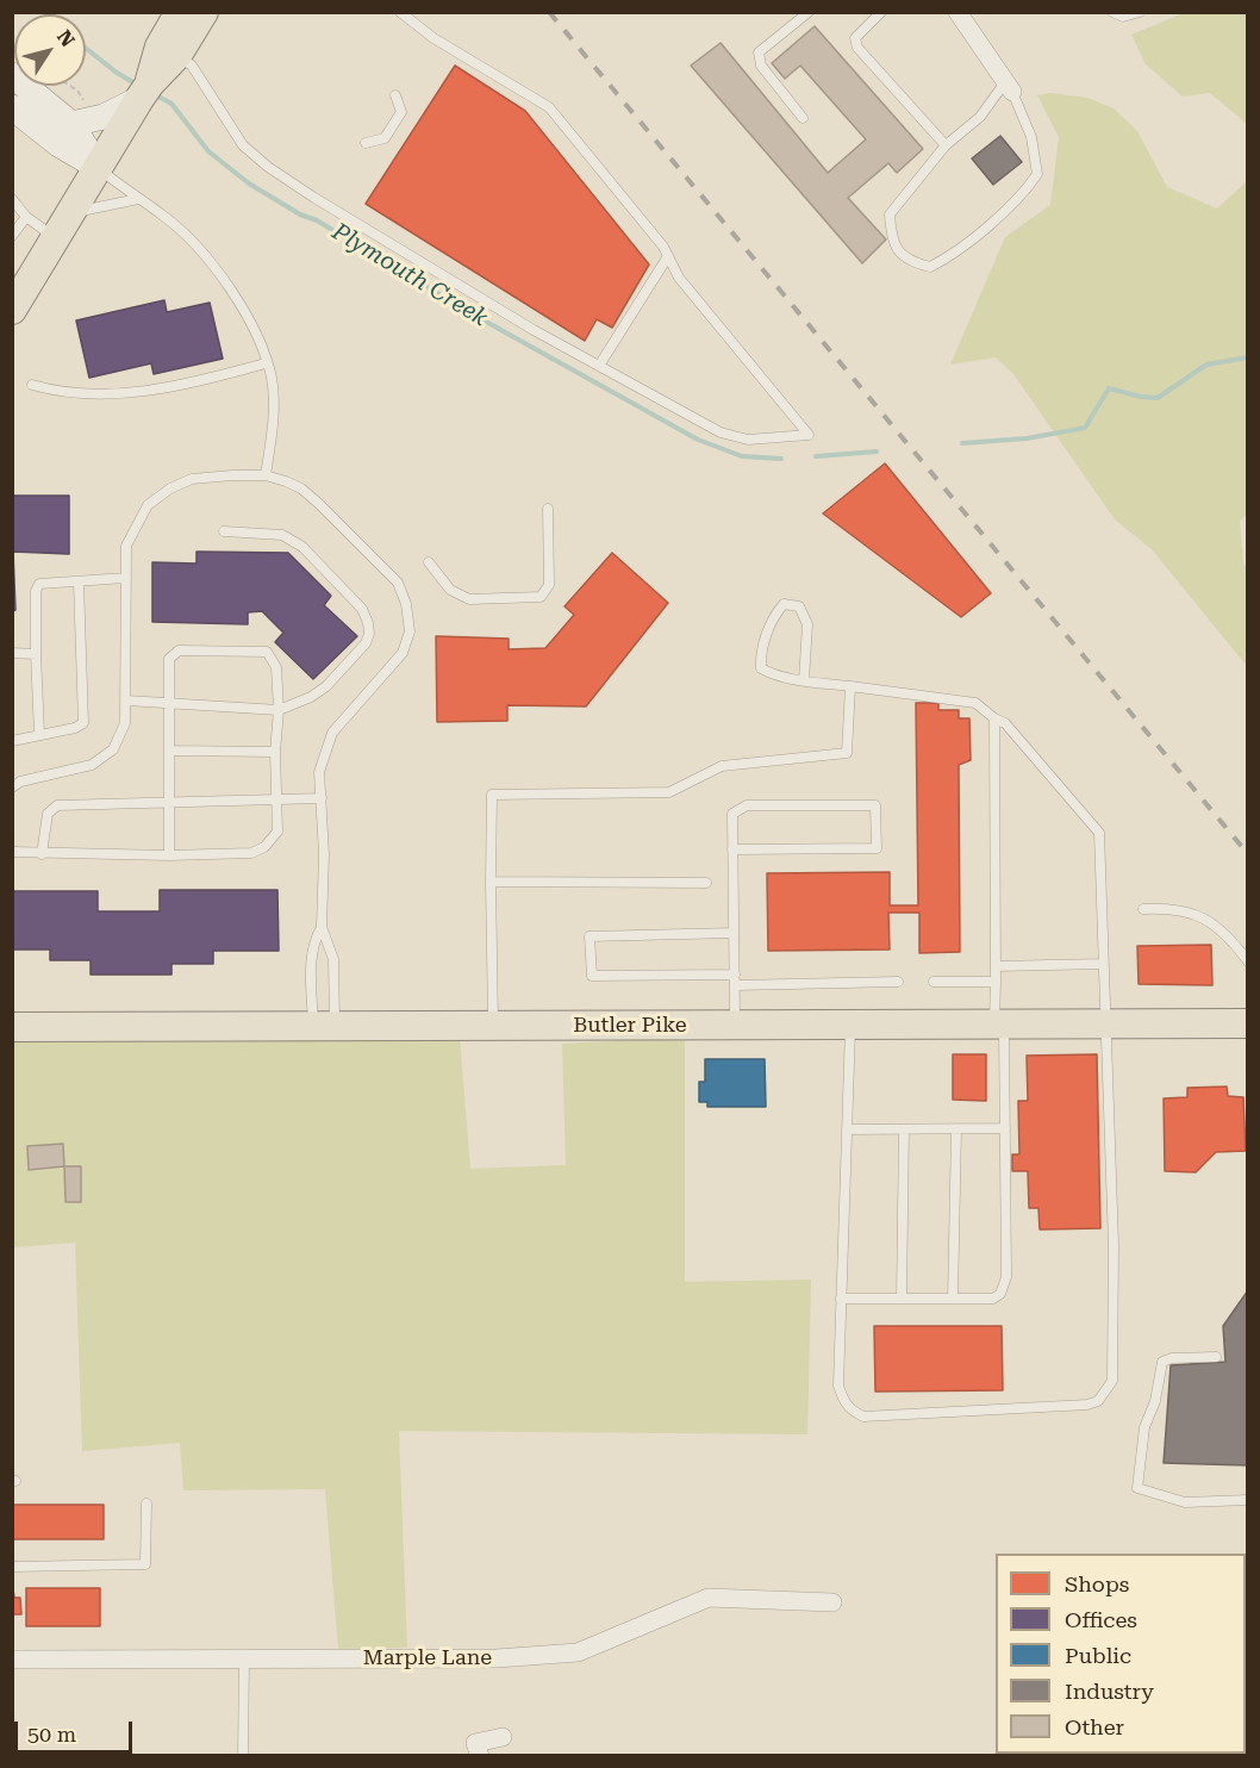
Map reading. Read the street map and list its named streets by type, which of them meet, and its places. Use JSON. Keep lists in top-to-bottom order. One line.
{"streets":{"main road":["Butler Pike"],"street":["Marple Lane"]},"water":["Plymouth Creek"],"legend":["Shops","Offices","Public","Industry","Other"],"scale_bar":"50 m","north":"top right"}
